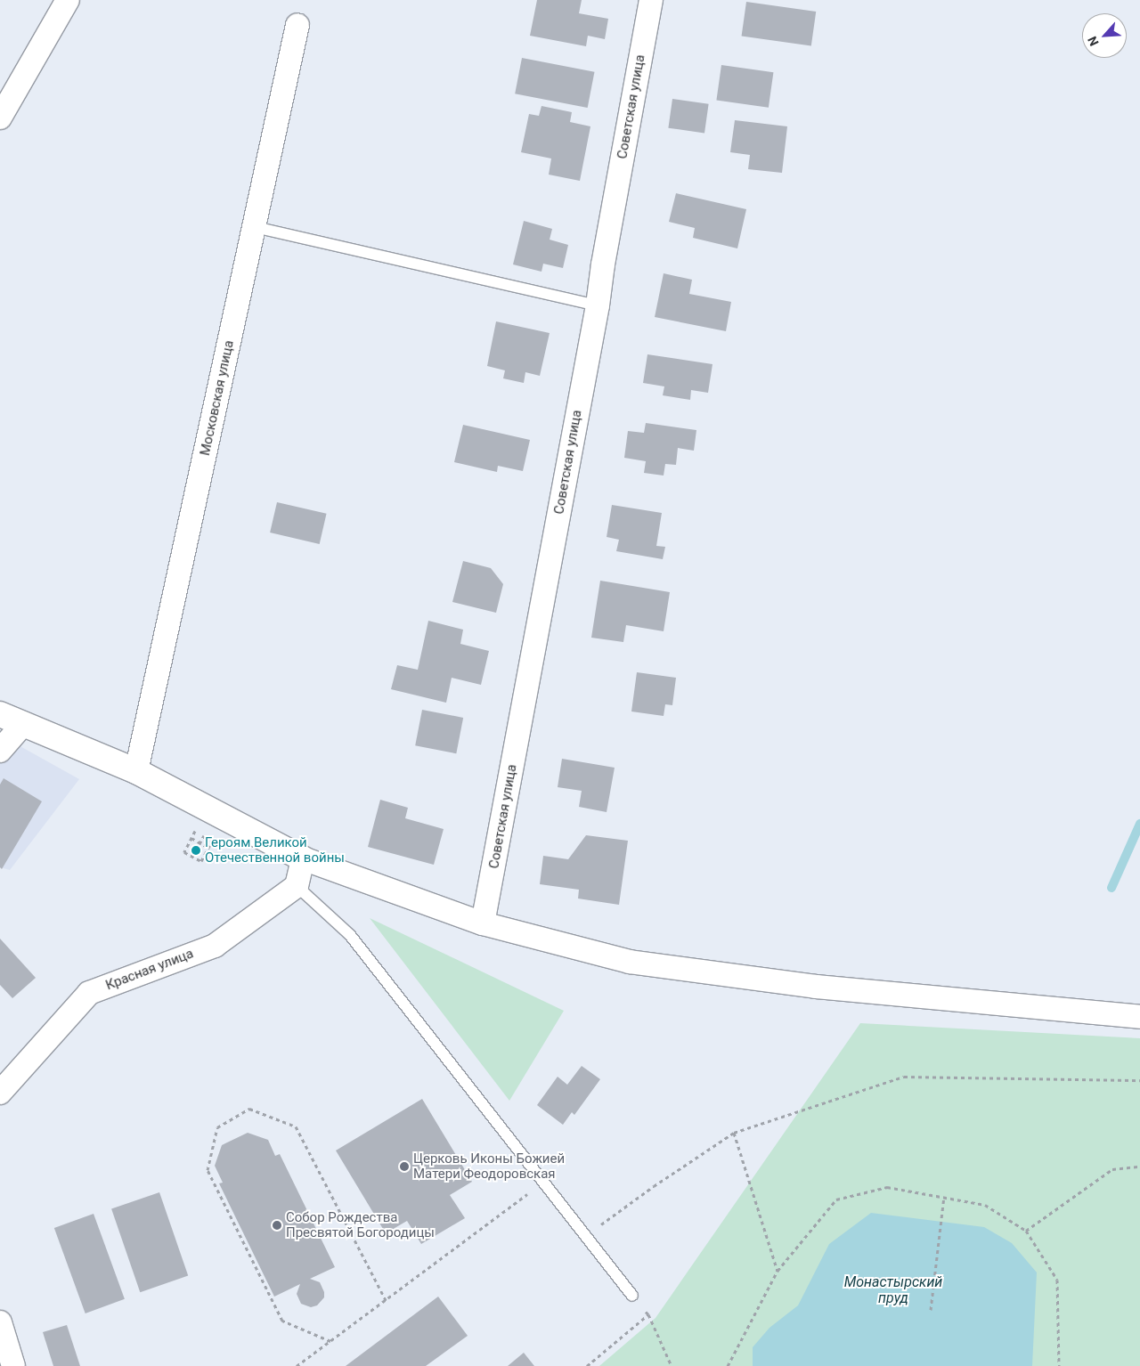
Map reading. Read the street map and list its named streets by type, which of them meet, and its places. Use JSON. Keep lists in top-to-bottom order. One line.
{"streets":{"street":["Советская улица","Московская улица","Красная улица"]},"water":["Монастырский пруд"],"places":["Героям Великой Отечественной войны","Церковь Иконы Божией Матери Феодоровская","Собор Рождества Пресвятой Богородицы"],"north":"bottom left"}
